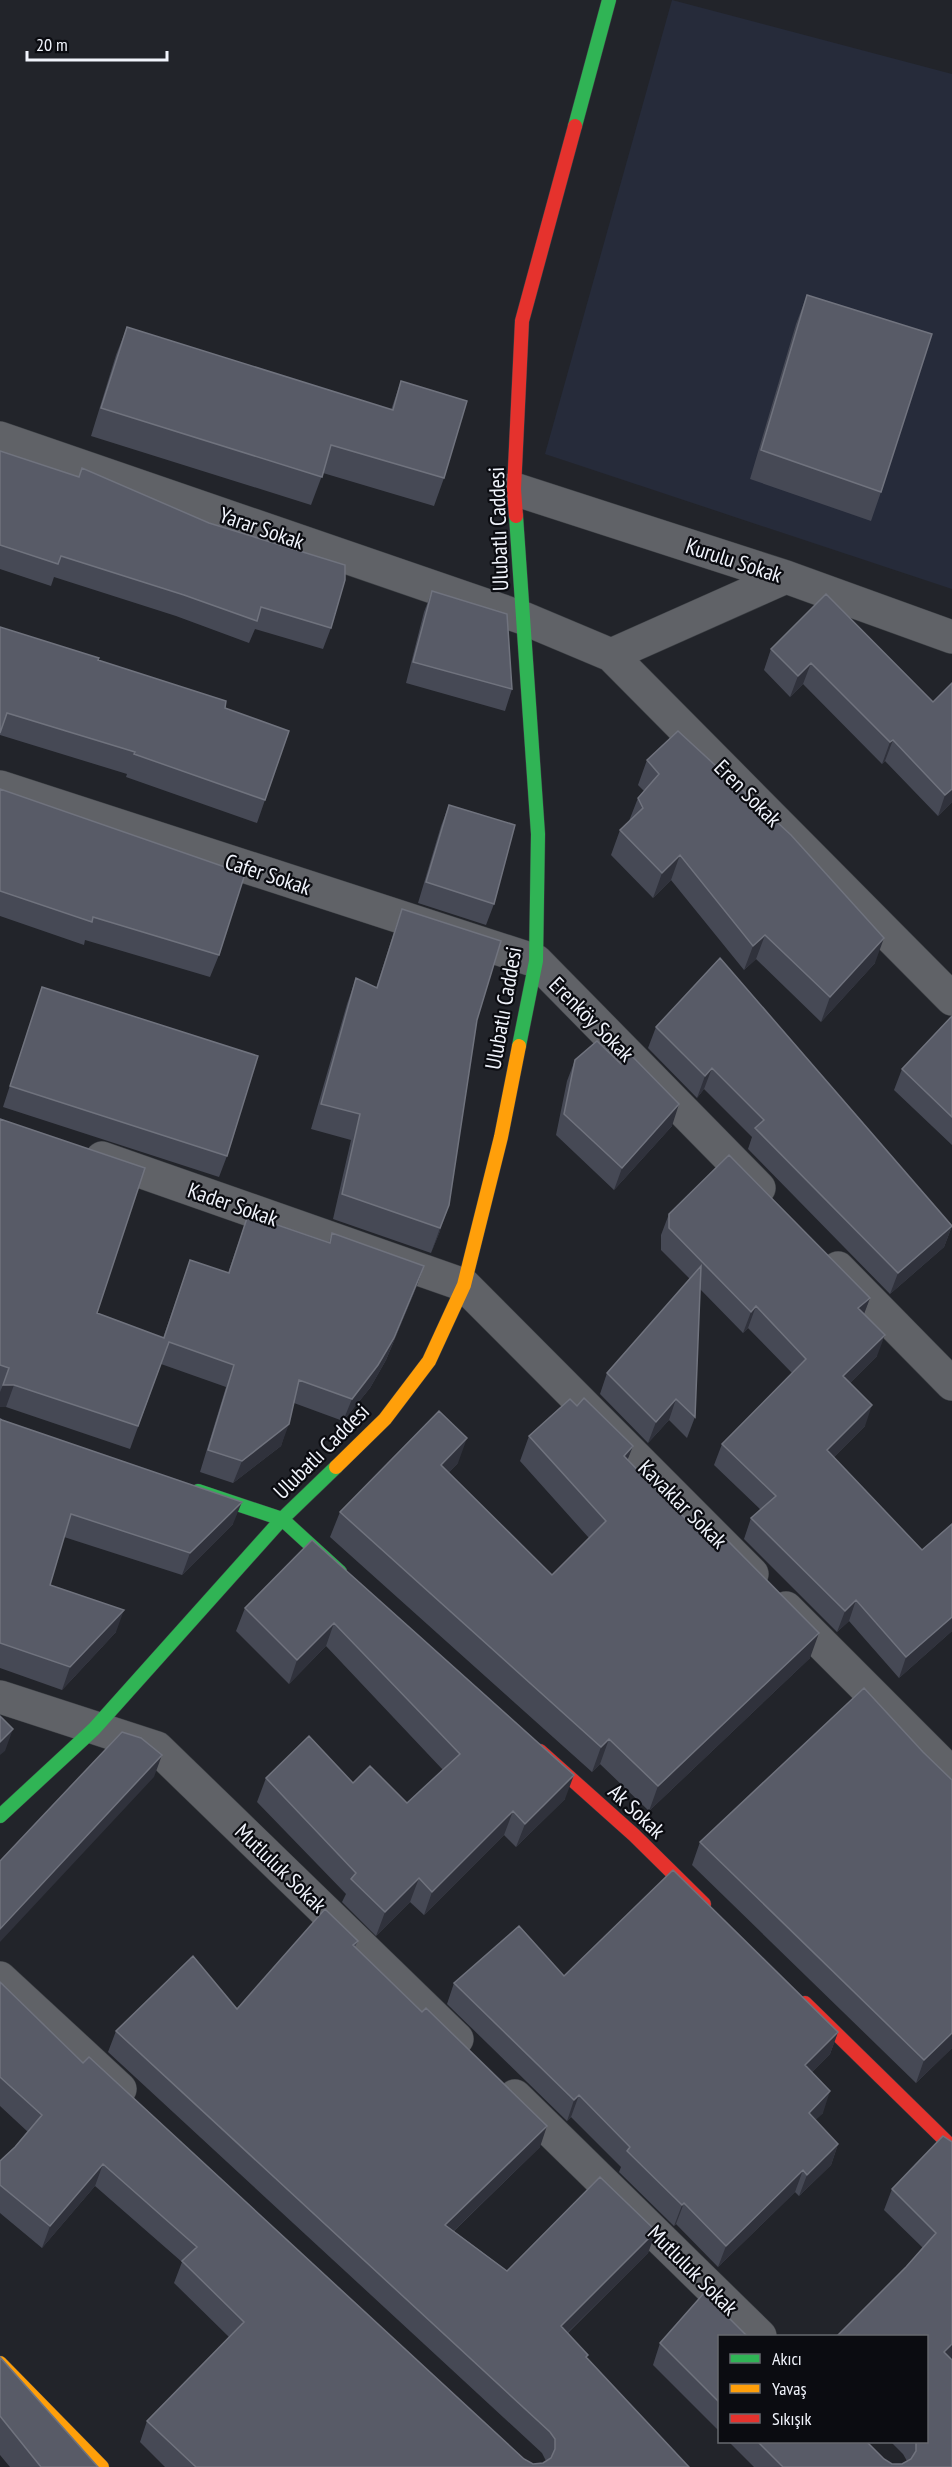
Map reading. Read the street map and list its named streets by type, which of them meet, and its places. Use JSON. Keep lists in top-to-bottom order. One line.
{"streets":{"street":["Yarar Sokak","Ulubatlı Caddesi","Kurulu Sokak","Eren Sokak","Cafer Sokak","Erenköy Sokak","Kader Sokak","Kavaklar Sokak","Ak Sokak","Mutluluk Sokak"]},"crossings":[["Yarar Sokak","Ulubatlı Caddesi"],["Yarar Sokak","Eren Sokak"],["Ulubatlı Caddesi","Kurulu Sokak"],["Ulubatlı Caddesi","Eren Sokak"],["Ulubatlı Caddesi","Cafer Sokak"],["Ulubatlı Caddesi","Erenköy Sokak"],["Ulubatlı Caddesi","Kader Sokak"],["Ulubatlı Caddesi","Kavaklar Sokak"],["Ulubatlı Caddesi","Mutluluk Sokak"],["Cafer Sokak","Erenköy Sokak"],["Kader Sokak","Kavaklar Sokak"]],"legend":["Akıcı","Yavaş","Sıkışık"],"scale_bar":"20 m"}
